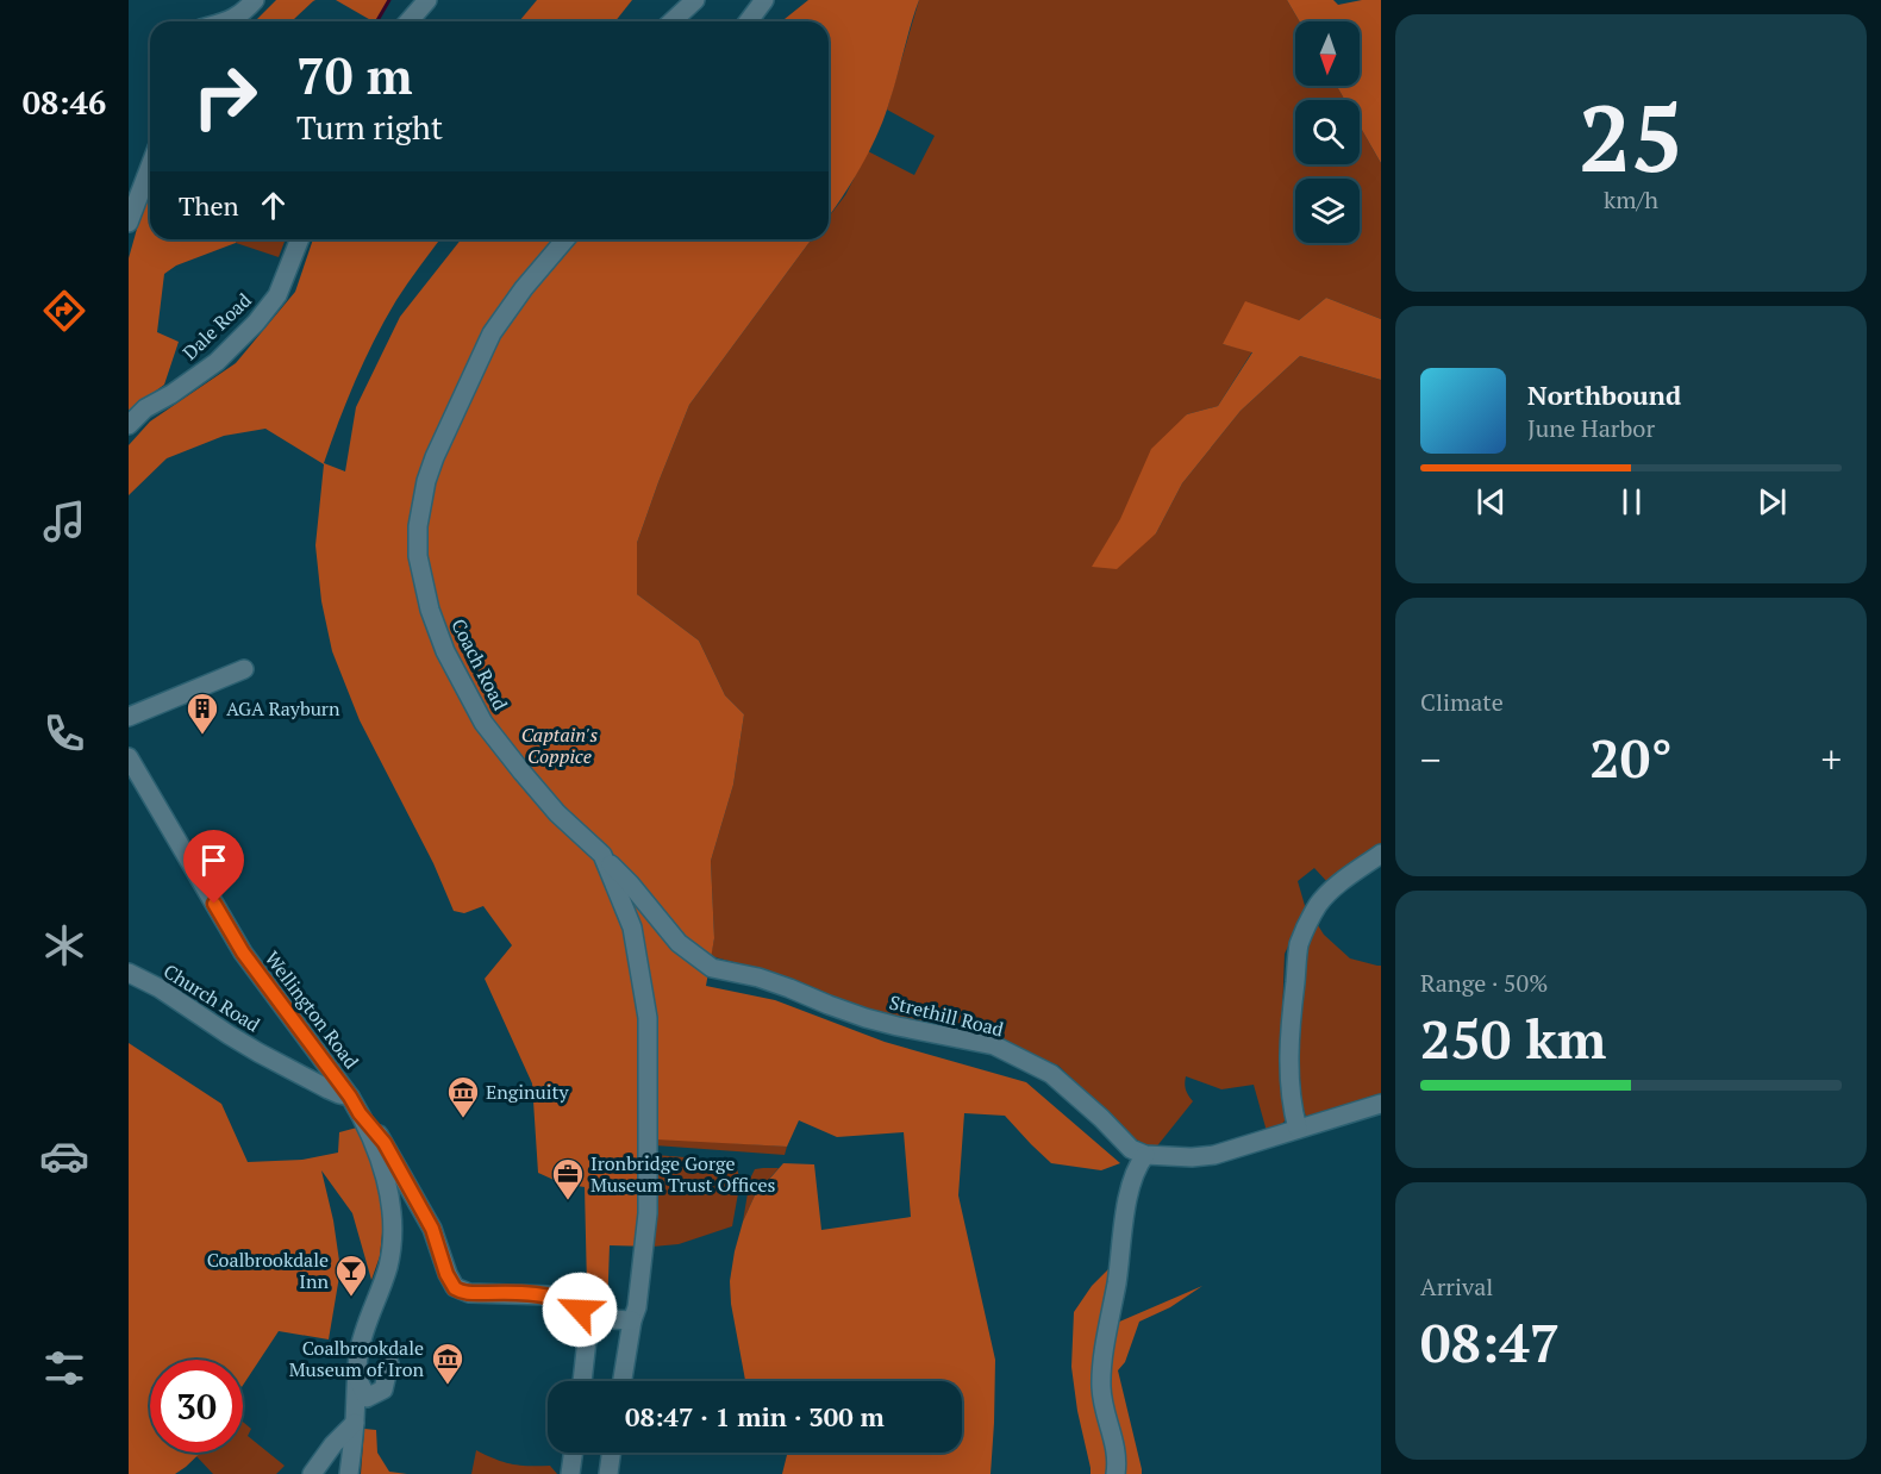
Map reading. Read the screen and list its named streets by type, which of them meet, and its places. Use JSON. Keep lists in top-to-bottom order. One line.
{"streets":{"street":["Dale Road","Coach Road","Church Road","Wellington Road","Strethill Road"]},"crossings":[["Coach Road","Strethill Road"],["Church Road","Wellington Road"]],"parks":["Captain's Coppice"],"places":{"building":["AGA Rayburn"],"museum":["Enginuity","Coalbrookdale Museum of Iron"],"office":["Ironbridge Gorge Museum Trust Offices"],"bar":["Coalbrookdale Inn"]},"north":"bottom","page":{"tabs":"08:46","tile":[["25","km/h"],"Climate",["Range · 50%","250 km"],["Arrival","08:47"]],"turn":["70 m","Turn right"],"then":"Then","song":["Northbound","June Harbor"],"heat":["−","20°","+"],"limit":"30","trip":"08:47 · 1 min · 300 m"}}
